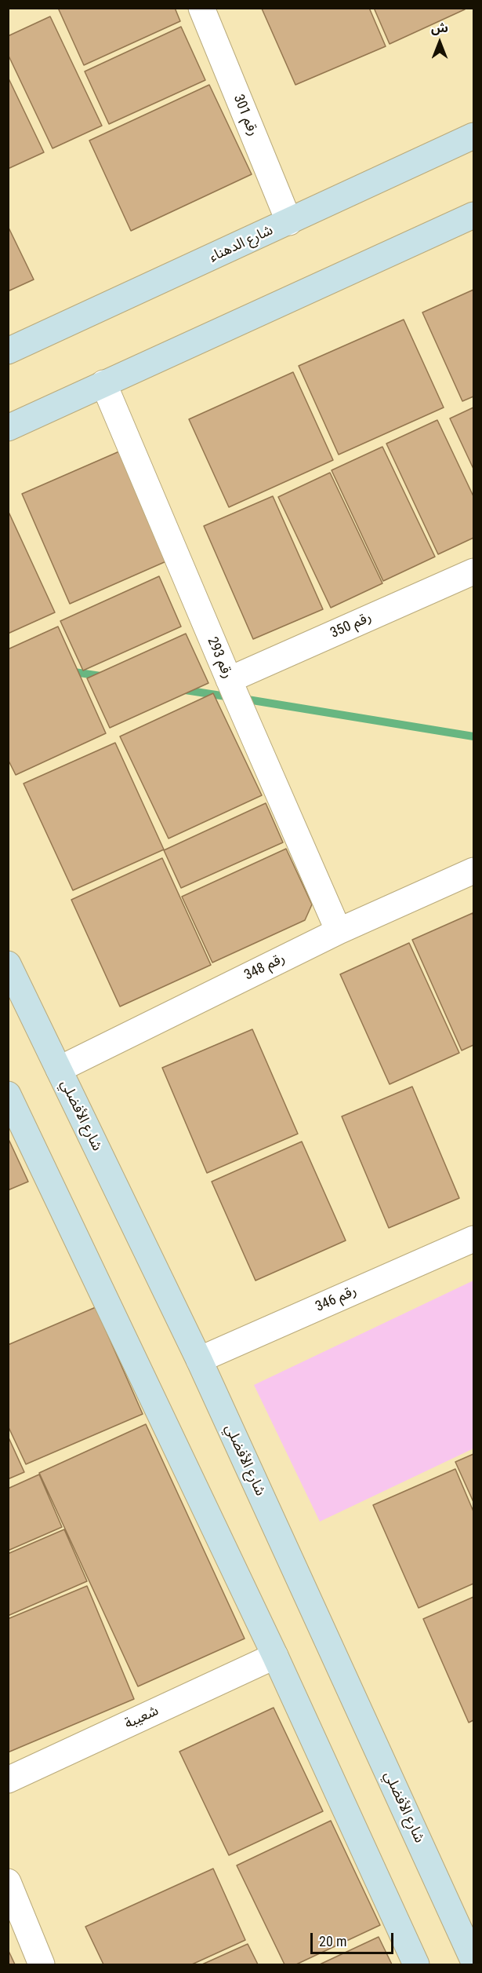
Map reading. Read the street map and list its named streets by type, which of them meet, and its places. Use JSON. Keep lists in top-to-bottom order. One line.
{"streets":{"street":["رقم 301","شارع الدهناء","رقم 350","رقم 293","رقم 348","شارع الأفضلي","رقم 346","شعيبة"]},"crossings":[["رقم 301","شارع الدهناء"],["رقم 350","رقم 293"],["رقم 293","رقم 348"],["رقم 348","شارع الأفضلي"],["شارع الأفضلي","رقم 346"]],"scale_bar":"20 m","north":"top"}
